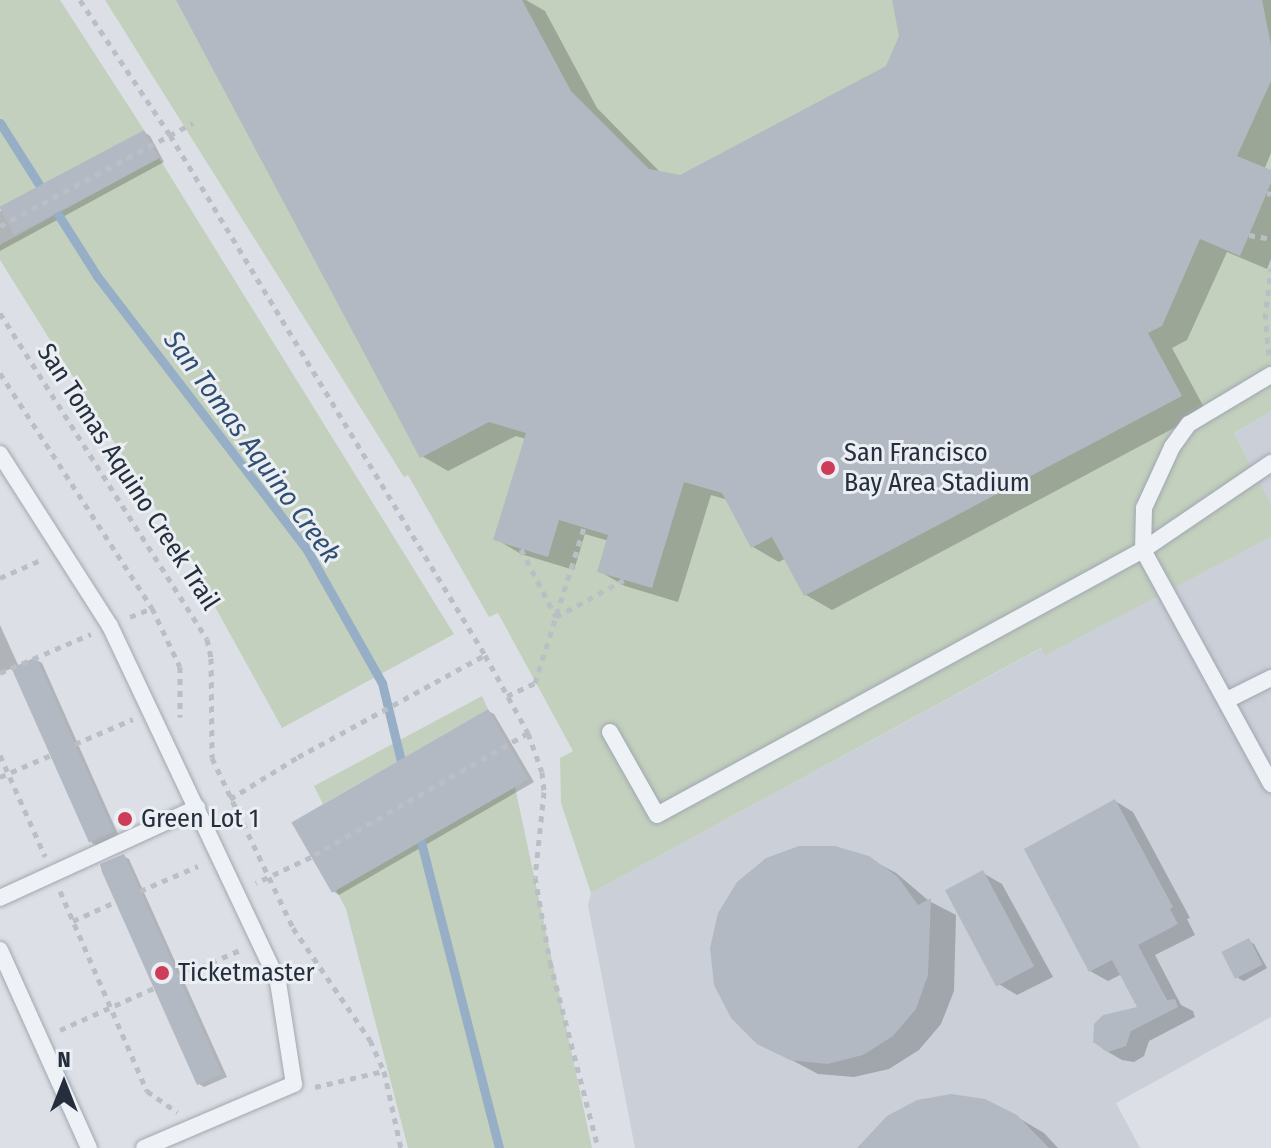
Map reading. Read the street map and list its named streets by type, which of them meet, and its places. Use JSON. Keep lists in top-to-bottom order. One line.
{"streets":{"path":["San Tomas Aquino Creek Trail"]},"water":["San Tomas Aquino Creek"],"places":["San Francisco Bay Area Stadium","Green Lot 1","Ticketmaster"],"north":"top"}
